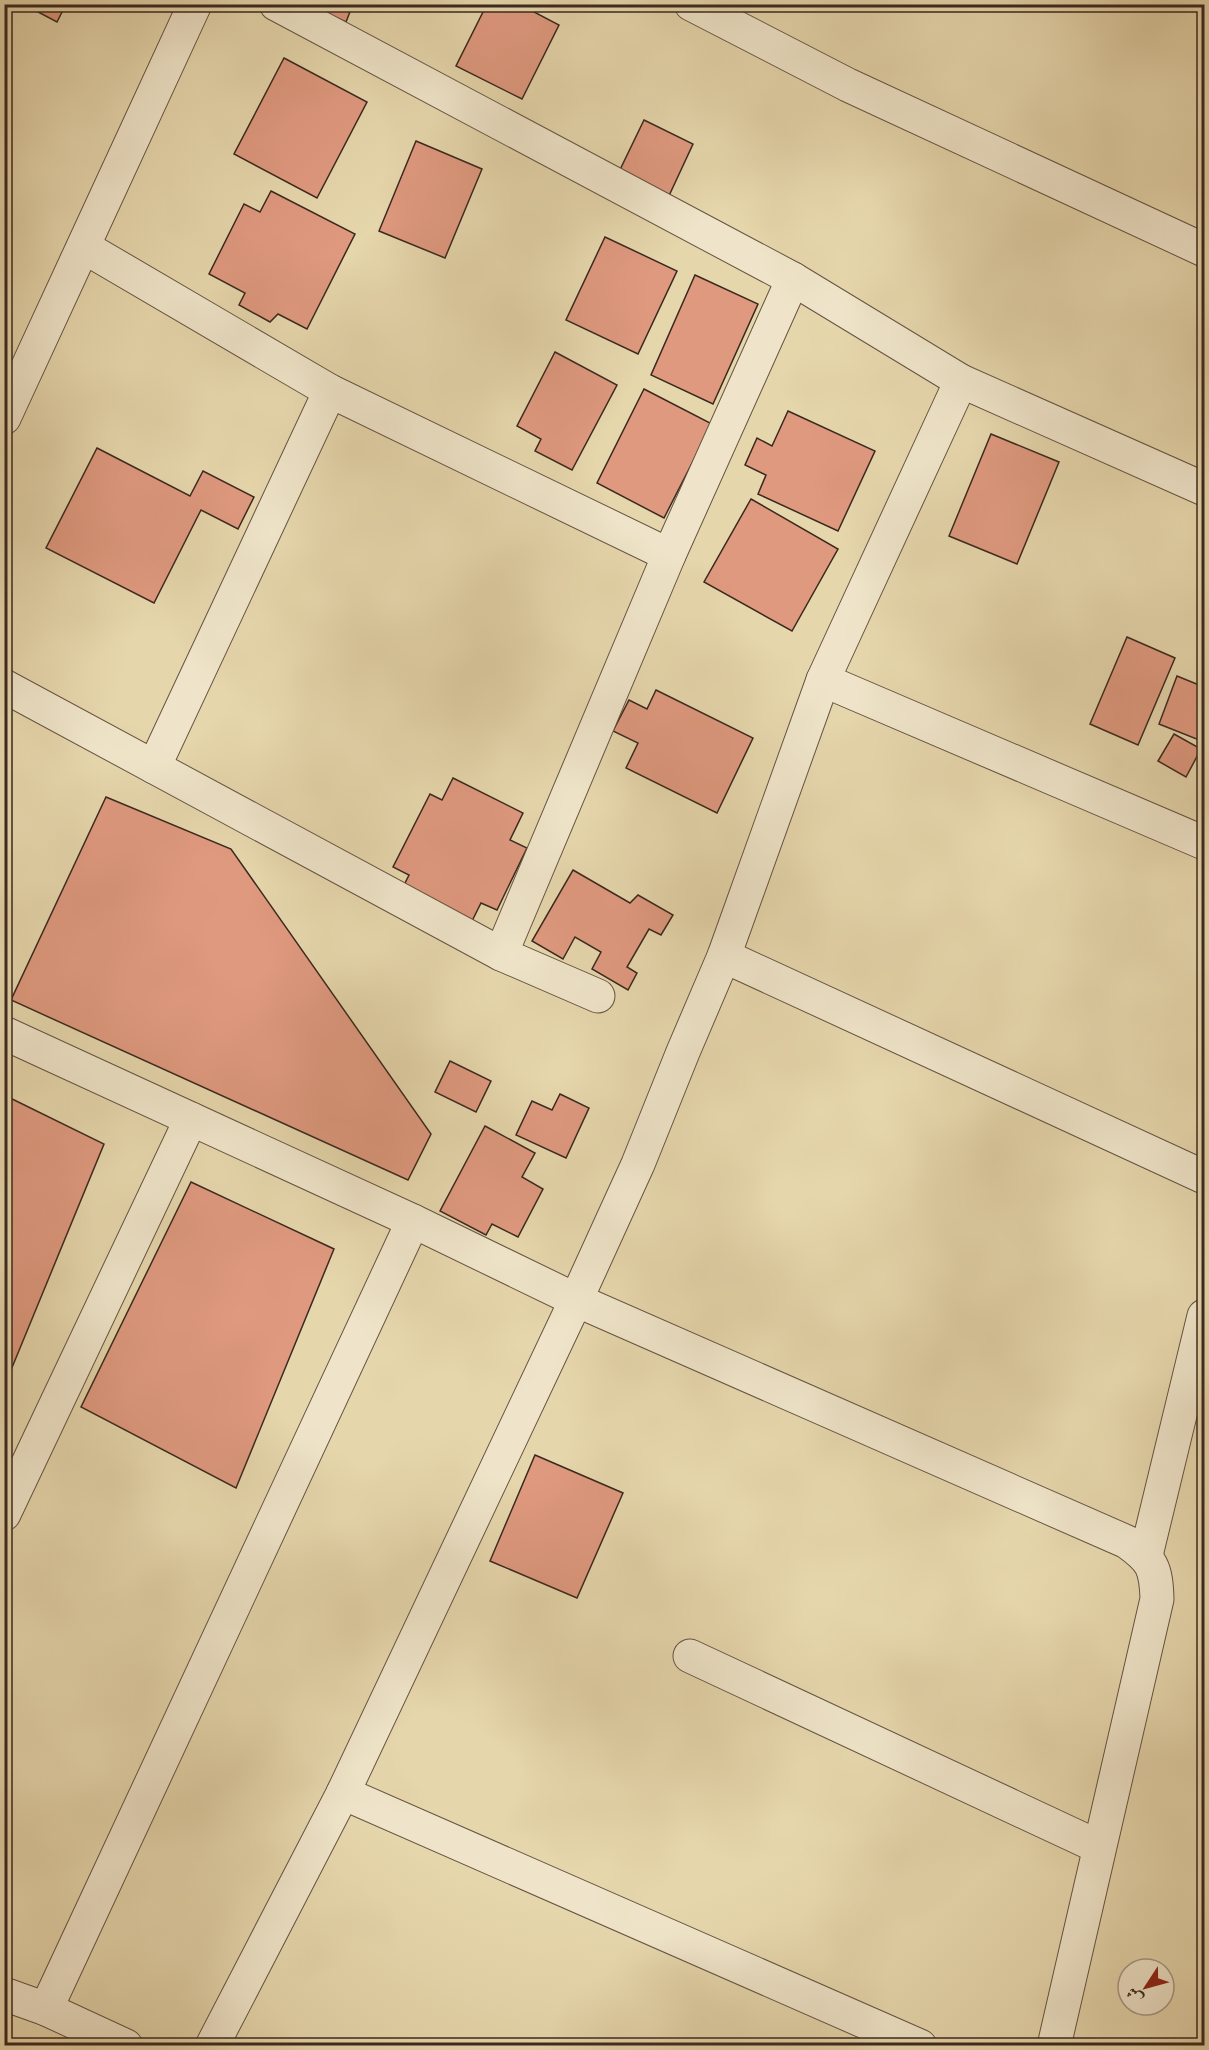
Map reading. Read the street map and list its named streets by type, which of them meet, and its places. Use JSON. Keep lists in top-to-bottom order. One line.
{"north":"bottom left"}
